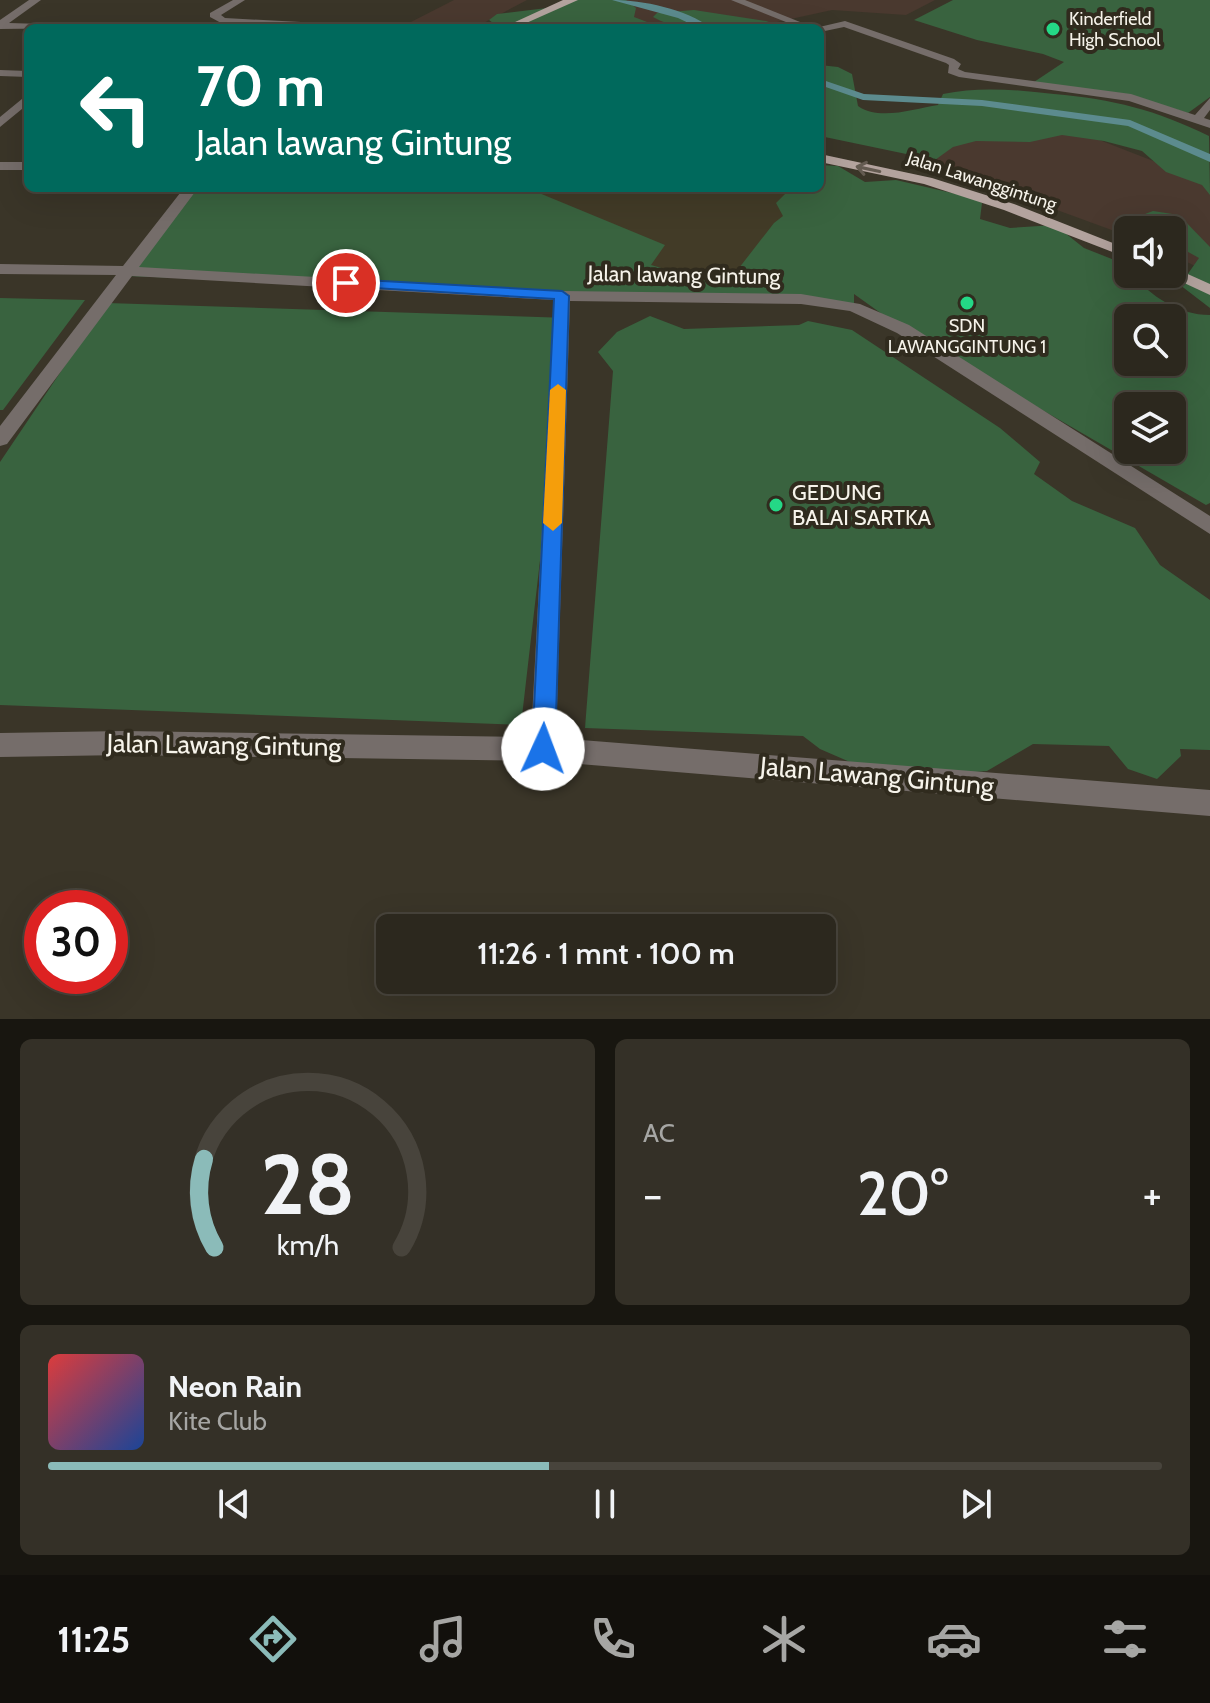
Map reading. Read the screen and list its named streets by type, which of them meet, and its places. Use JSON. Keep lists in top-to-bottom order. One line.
{"streets":{"main road":["Jalan Lawanggintung"],"street":["Jalan lawang Gintung","Jalan Lawang Gintung"]},"crossings":[["Jalan lawang Gintung","Jalan Lawang Gintung"]],"one_way":["Jalan Lawanggintung"],"places":["Kinderfield High School","SDN LAWANGGINTUNG 1","GEDUNG BALAI SARTKA"],"page":{"turn":["70 m","Jalan lawang Gintung"],"limit":"30","trip":"11:26 · 1 mnt · 100 m","tile":"AC","heat":["−","20°","+"],"song":["Neon Rain","Kite Club"],"tabs":"11:25","gauge":["28","km/h"]}}
